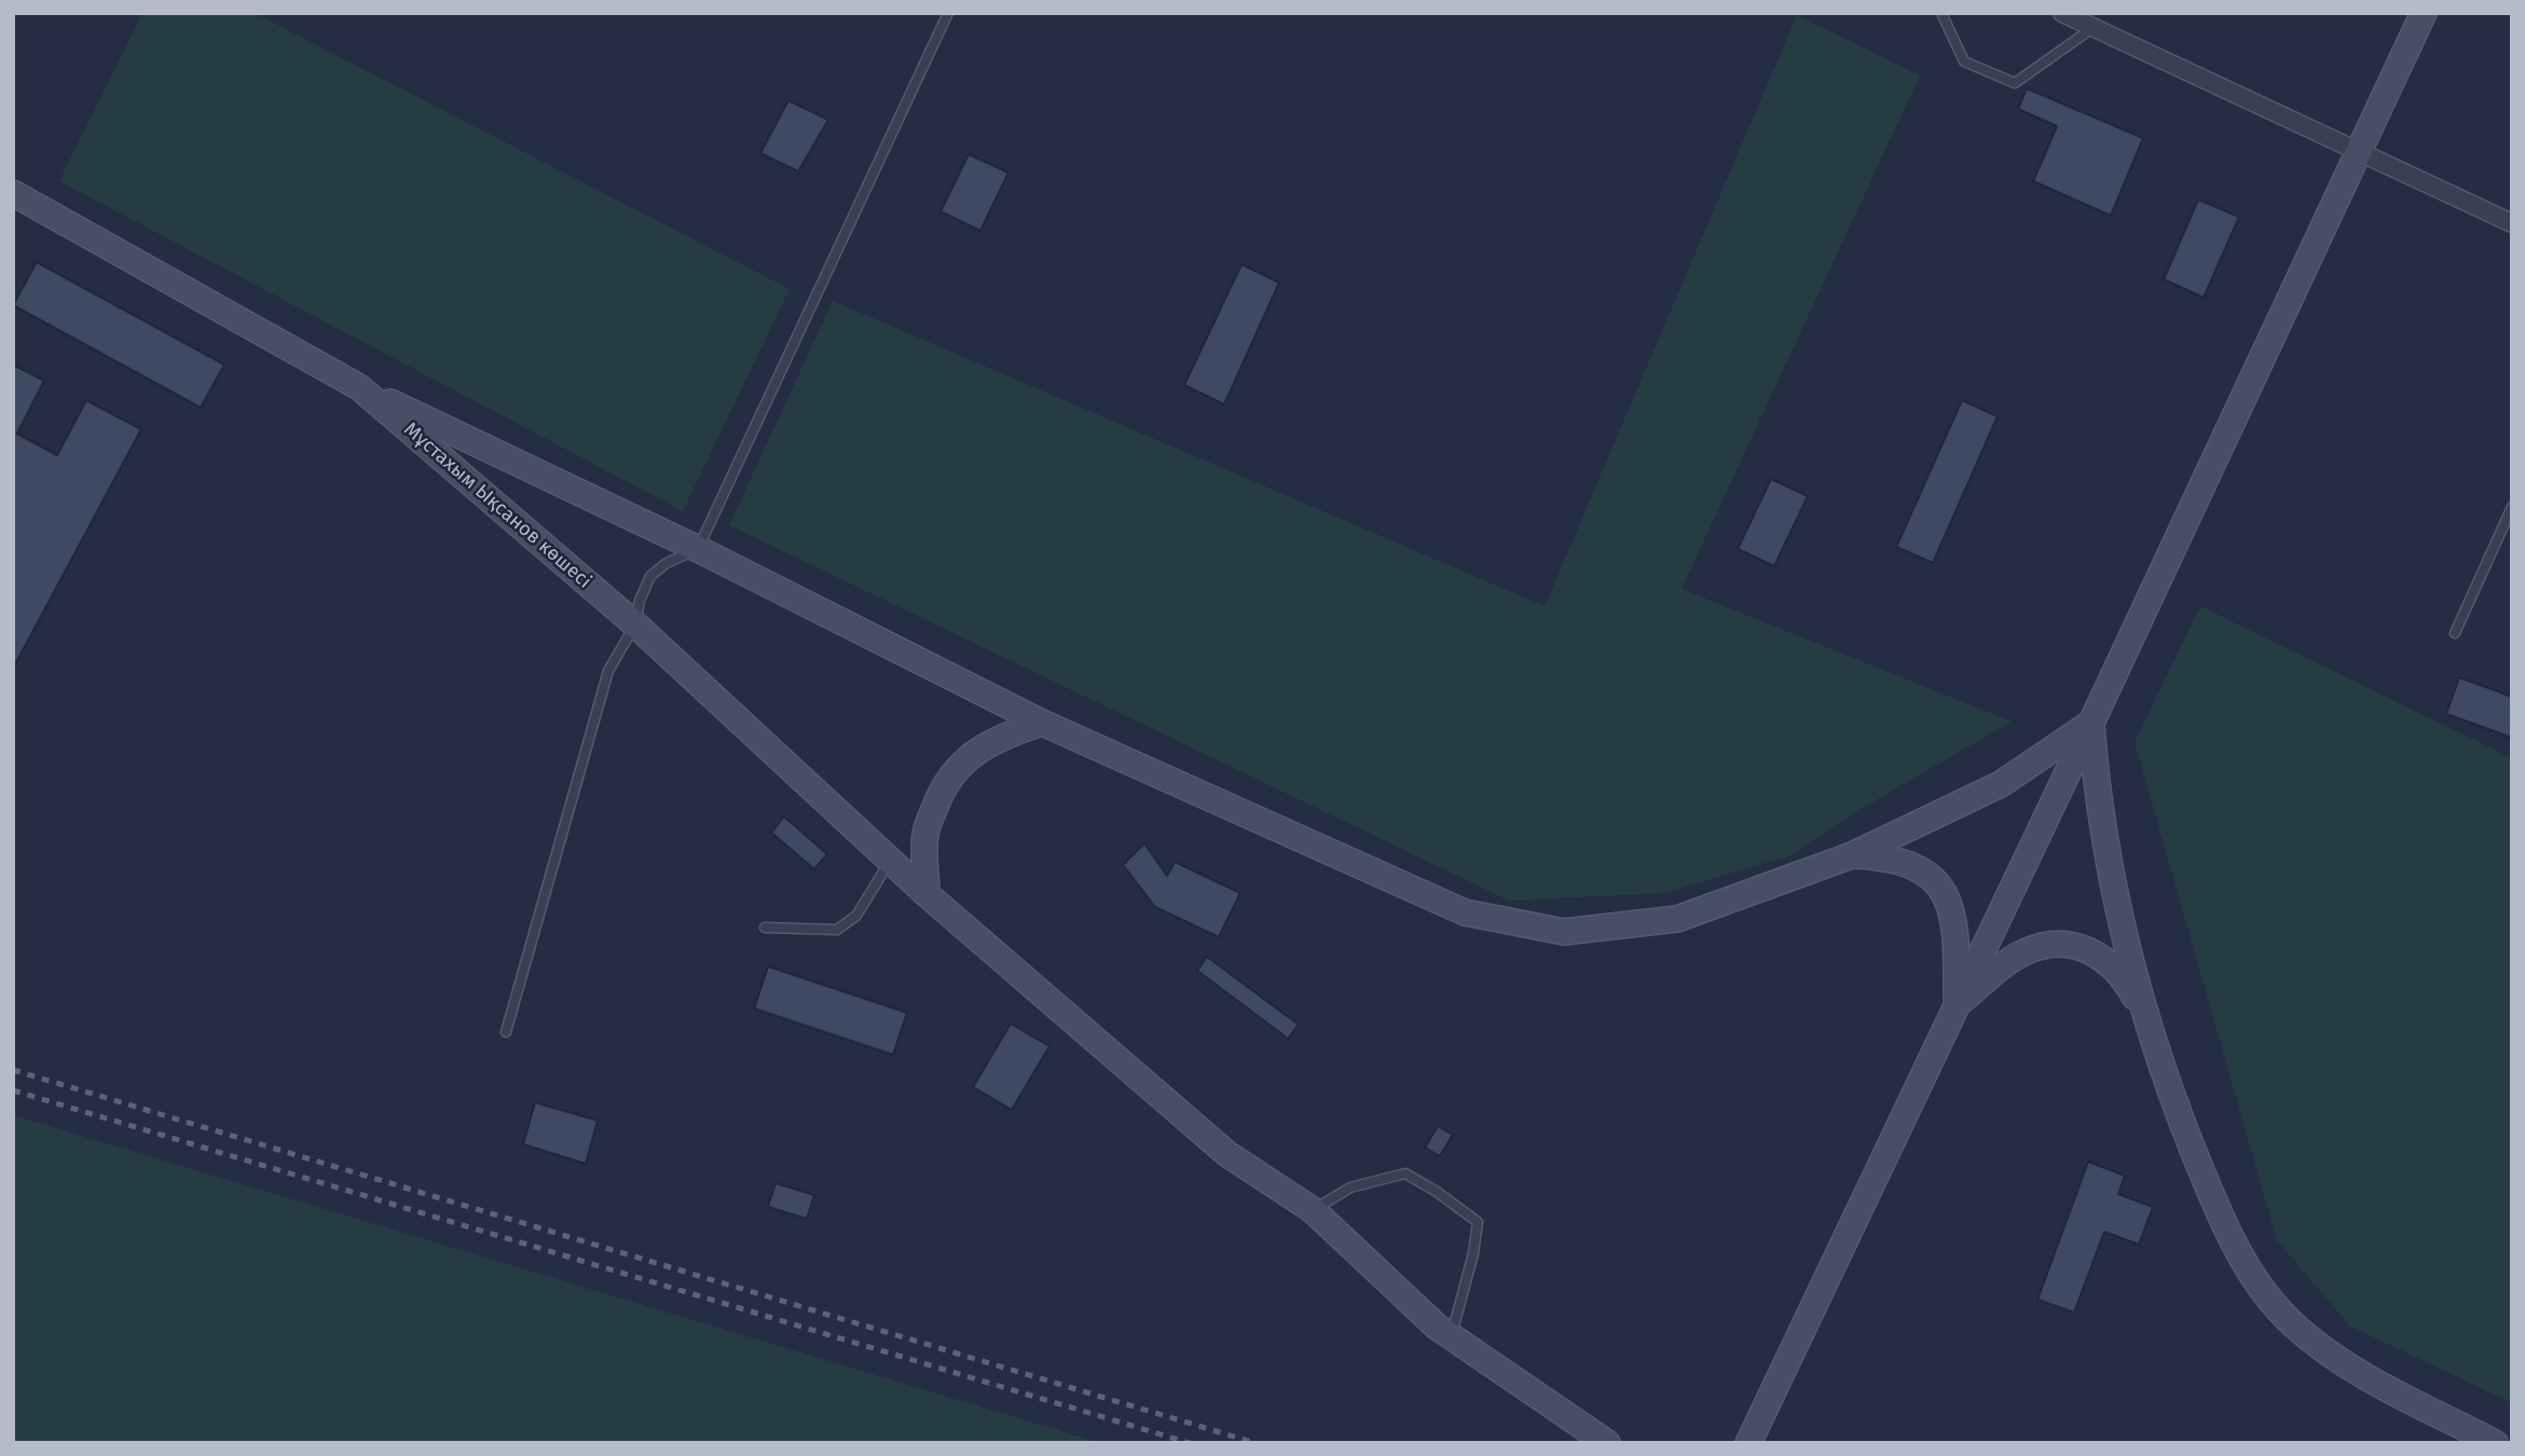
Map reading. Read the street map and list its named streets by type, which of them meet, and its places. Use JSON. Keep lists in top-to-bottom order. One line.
{"streets":{"main road":["Мұстахым Ықсанов көшесі"]}}
